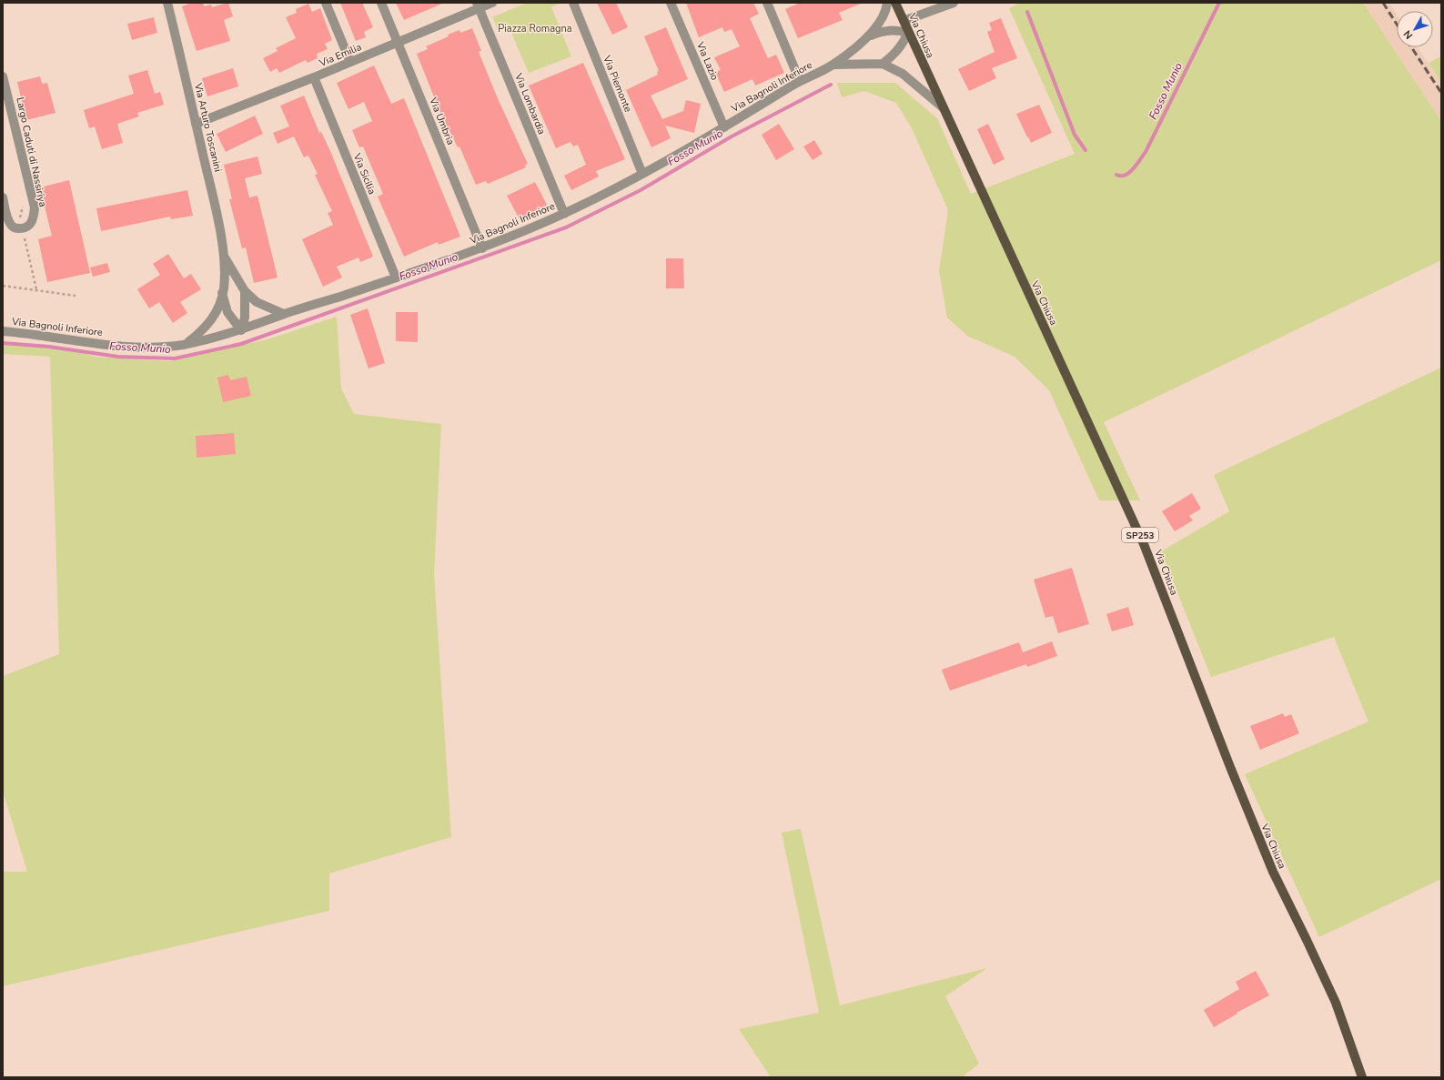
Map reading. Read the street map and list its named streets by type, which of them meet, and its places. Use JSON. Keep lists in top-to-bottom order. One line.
{"streets":{"main road":["Via Chiusa","SP253"],"street":["Via Emilia","Via Lazio","Via Piemonte","Via Bagnoli Inferiore","Via Lombardia","Via Umbria","Via Arturo Toscanini","Largo Caduti di Nassiriya","Via Sicilia"]},"crossings":[["Via Chiusa","Via Bagnoli Inferiore"],["Via Emilia","Via Lombardia"],["Via Emilia","Via Umbria"],["Via Emilia","Via Arturo Toscanini"],["Via Emilia","Via Sicilia"],["Via Lazio","Via Bagnoli Inferiore"],["Via Piemonte","Via Bagnoli Inferiore"],["Via Bagnoli Inferiore","Via Lombardia"],["Via Bagnoli Inferiore","Via Umbria"],["Via Bagnoli Inferiore","Via Arturo Toscanini"],["Via Bagnoli Inferiore","Via Sicilia"]],"water":["Fosso Munio"],"parks":["Piazza Romagna"],"north":"bottom left"}
